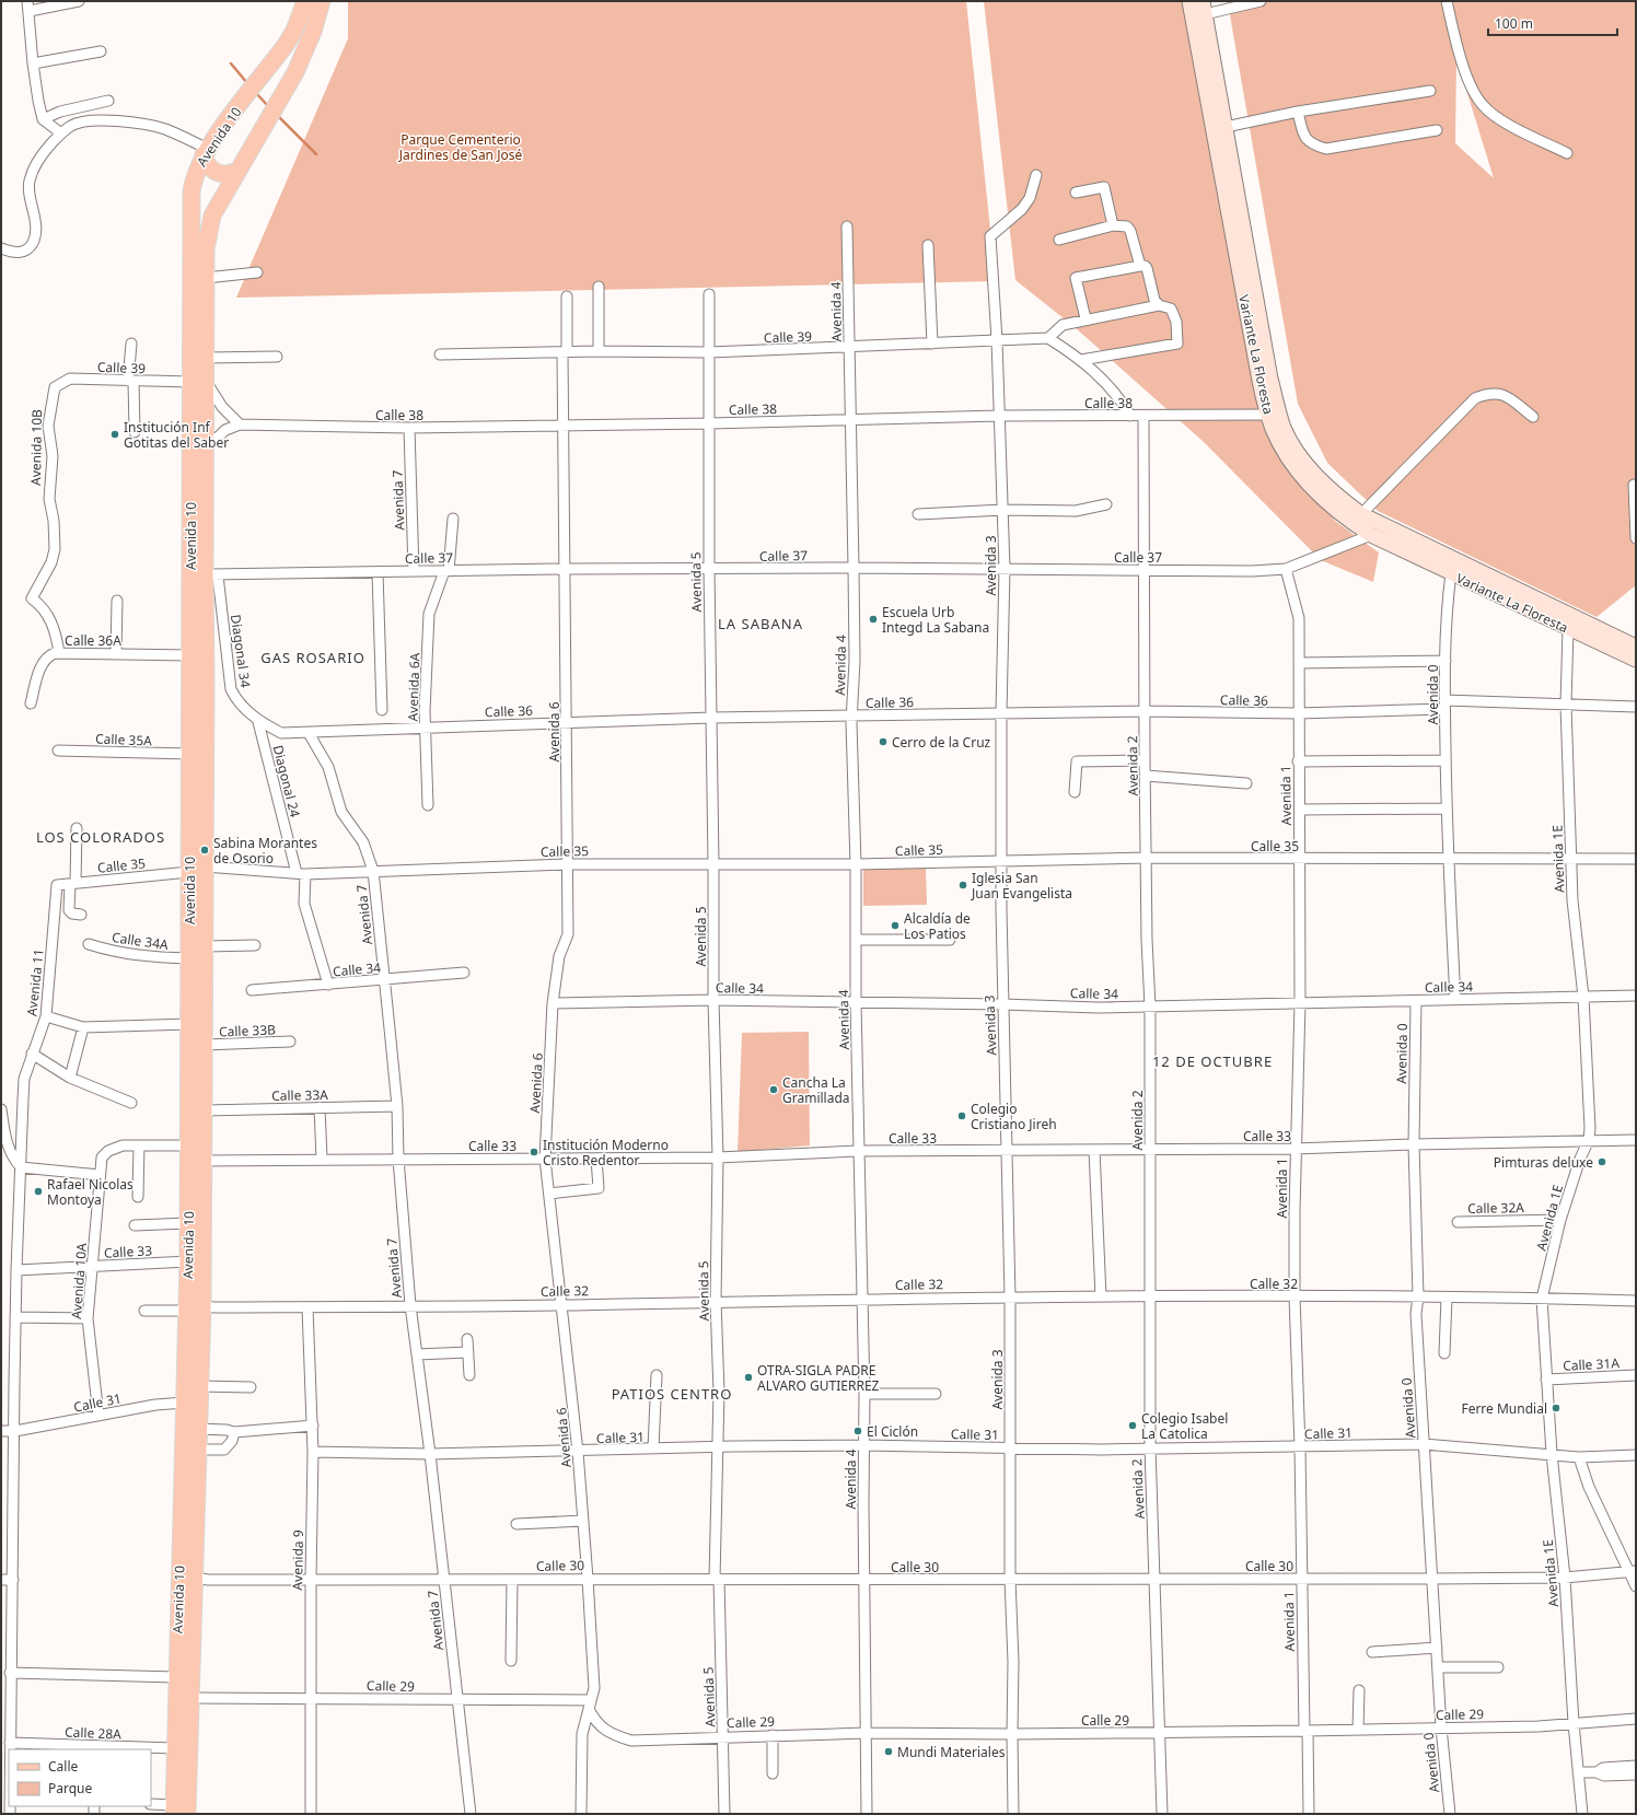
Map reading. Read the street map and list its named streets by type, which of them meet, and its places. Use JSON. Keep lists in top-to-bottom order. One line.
{"streets":{"main road":["Avenida 10","Variante La Floresta"],"street":["Avenida 4","Calle 39","Calle 38","Avenida 10B","Avenida 7","Calle 37","Avenida 3","Avenida 5","Calle 36A","Diagonal 34","Avenida 6A","Avenida 0","Calle 36","Avenida 6","Calle 35A","Avenida 2","Diagonal 24","Avenida 1","Calle 35","Avenida 1E","Calle 34A","Calle 34","Avenida 11","Calle 33B","Calle 33A","Calle 33","Calle 32A","Avenida 10A","Calle 32","Calle 31A","Calle 31","Avenida 9","Calle 30","Calle 29","Calle 28A"]},"crossings":[["Avenida 10","Calle 39"],["Avenida 10","Calle 38"],["Avenida 10","Calle 37"],["Avenida 10","Calle 36A"],["Avenida 10","Diagonal 34"],["Avenida 10","Calle 35A"],["Avenida 10","Calle 35"],["Avenida 10","Calle 34A"],["Avenida 10","Calle 33B"],["Avenida 10","Calle 33A"],["Avenida 10","Calle 33"],["Avenida 10","Calle 32"],["Avenida 10","Calle 31"],["Avenida 10","Calle 30"],["Avenida 10","Calle 29"],["Avenida 10","Calle 28A"],["Avenida 4","Calle 39"],["Avenida 4","Calle 38"],["Avenida 4","Calle 37"],["Avenida 4","Calle 36"],["Avenida 4","Calle 35"],["Avenida 4","Calle 34"],["Avenida 4","Calle 33"],["Avenida 4","Calle 32"],["Avenida 4","Calle 31"],["Avenida 4","Calle 30"],["Avenida 4","Calle 29"],["Calle 39","Avenida 10B"],["Calle 39","Avenida 3"],["Calle 39","Avenida 5"],["Calle 39","Avenida 6"],["Variante La Floresta","Calle 38"],["Variante La Floresta","Calle 37"],["Variante La Floresta","Avenida 0"],["Variante La Floresta","Avenida 1E"],["Calle 38","Avenida 7"],["Calle 38","Avenida 3"],["Calle 38","Avenida 5"],["Calle 38","Avenida 6"],["Calle 38","Avenida 2"],["Avenida 10B","Calle 36A"],["Avenida 7","Calle 37"],["Avenida 7","Calle 36"],["Avenida 7","Calle 35"],["Avenida 7","Calle 34"],["Avenida 7","Calle 33A"],["Avenida 7","Calle 33"],["Avenida 7","Calle 32"],["Avenida 7","Calle 31"],["Avenida 7","Calle 30"],["Avenida 7","Calle 29"],["Calle 37","Avenida 3"],["Calle 37","Avenida 5"],["Calle 37","Diagonal 34"],["Calle 37","Avenida 6A"],["Calle 37","Avenida 6"],["Calle 37","Avenida 2"],["Calle 37","Avenida 1"],["Avenida 3","Calle 36"],["Avenida 3","Calle 35"],["Avenida 3","Calle 34"],["Avenida 3","Calle 33"],["Avenida 3","Calle 32"],["Avenida 3","Calle 31"],["Avenida 3","Calle 30"],["Avenida 3","Calle 29"],["Avenida 5","Calle 36"],["Avenida 5","Calle 35"],["Avenida 5","Calle 34"],["Avenida 5","Calle 33"],["Avenida 5","Calle 32"],["Avenida 5","Calle 31"],["Avenida 5","Calle 30"],["Avenida 5","Calle 29"],["Diagonal 34","Calle 36"],["Diagonal 34","Diagonal 24"],["Avenida 6A","Calle 36"],["Avenida 0","Calle 36"],["Avenida 0","Calle 35"],["Avenida 0","Calle 34"],["Avenida 0","Calle 33"],["Avenida 0","Calle 32"],["Avenida 0","Calle 31"],["Avenida 0","Calle 30"],["Avenida 0","Calle 29"],["Calle 36","Avenida 6"],["Calle 36","Avenida 2"],["Calle 36","Diagonal 24"],["Calle 36","Avenida 1"],["Calle 36","Avenida 1E"],["Avenida 6","Calle 35"],["Avenida 6","Calle 34"],["Avenida 6","Calle 33"],["Avenida 6","Calle 32"],["Avenida 6","Calle 31"],["Avenida 6","Calle 30"],["Avenida 6","Calle 29"],["Avenida 2","Calle 35"],["Avenida 2","Calle 34"],["Avenida 2","Calle 33"],["Avenida 2","Calle 32"],["Avenida 2","Calle 31"],["Avenida 2","Calle 30"],["Avenida 2","Calle 29"],["Diagonal 24","Calle 35"],["Avenida 1","Calle 35"],["Avenida 1","Calle 34"],["Avenida 1","Calle 33"],["Avenida 1","Calle 32"],["Avenida 1","Calle 31"],["Avenida 1","Calle 30"],["Avenida 1","Calle 29"],["Calle 35","Avenida 1E"],["Calle 35","Avenida 11"],["Avenida 1E","Calle 34"],["Avenida 1E","Calle 33"],["Avenida 1E","Calle 32A"],["Avenida 1E","Calle 32"],["Avenida 1E","Calle 31A"],["Avenida 1E","Calle 31"],["Avenida 1E","Calle 30"],["Avenida 1E","Calle 29"],["Avenida 11","Calle 33"],["Avenida 11","Calle 31"],["Avenida 11","Calle 28A"],["Calle 33","Avenida 10A"],["Avenida 10A","Calle 31"],["Calle 32","Avenida 9"],["Calle 31","Avenida 9"],["Avenida 9","Calle 30"],["Avenida 9","Calle 29"]],"districts":["LA SABANA","GAS ROSARIO","LOS COLORADOS","12 DE OCTUBRE","PATIOS CENTRO"],"parks":["Parque Cementerio Jardines de San José"],"places":["Institución Inf Gotitas del Saber","Escuela Urb Integd La Sabana","Cerro de la Cruz","Sabina Morantes de Osorio","Iglesia San Juan Evangelista","Alcaldía de Los Patios","Cancha La Gramillada","Colegio Cristiano Jireh","Institución Moderno Cristo Redentor","Pimturas deluxe","Rafael Nicolas Montoya","OTRA-SIGLA PADRE ALVARO GUTIERREZ","Ferre Mundial","Colegio Isabel La Catolica","El Ciclón","Mundi Materiales"],"legend":["Calle","Parque"],"scale_bar":"100 m"}
